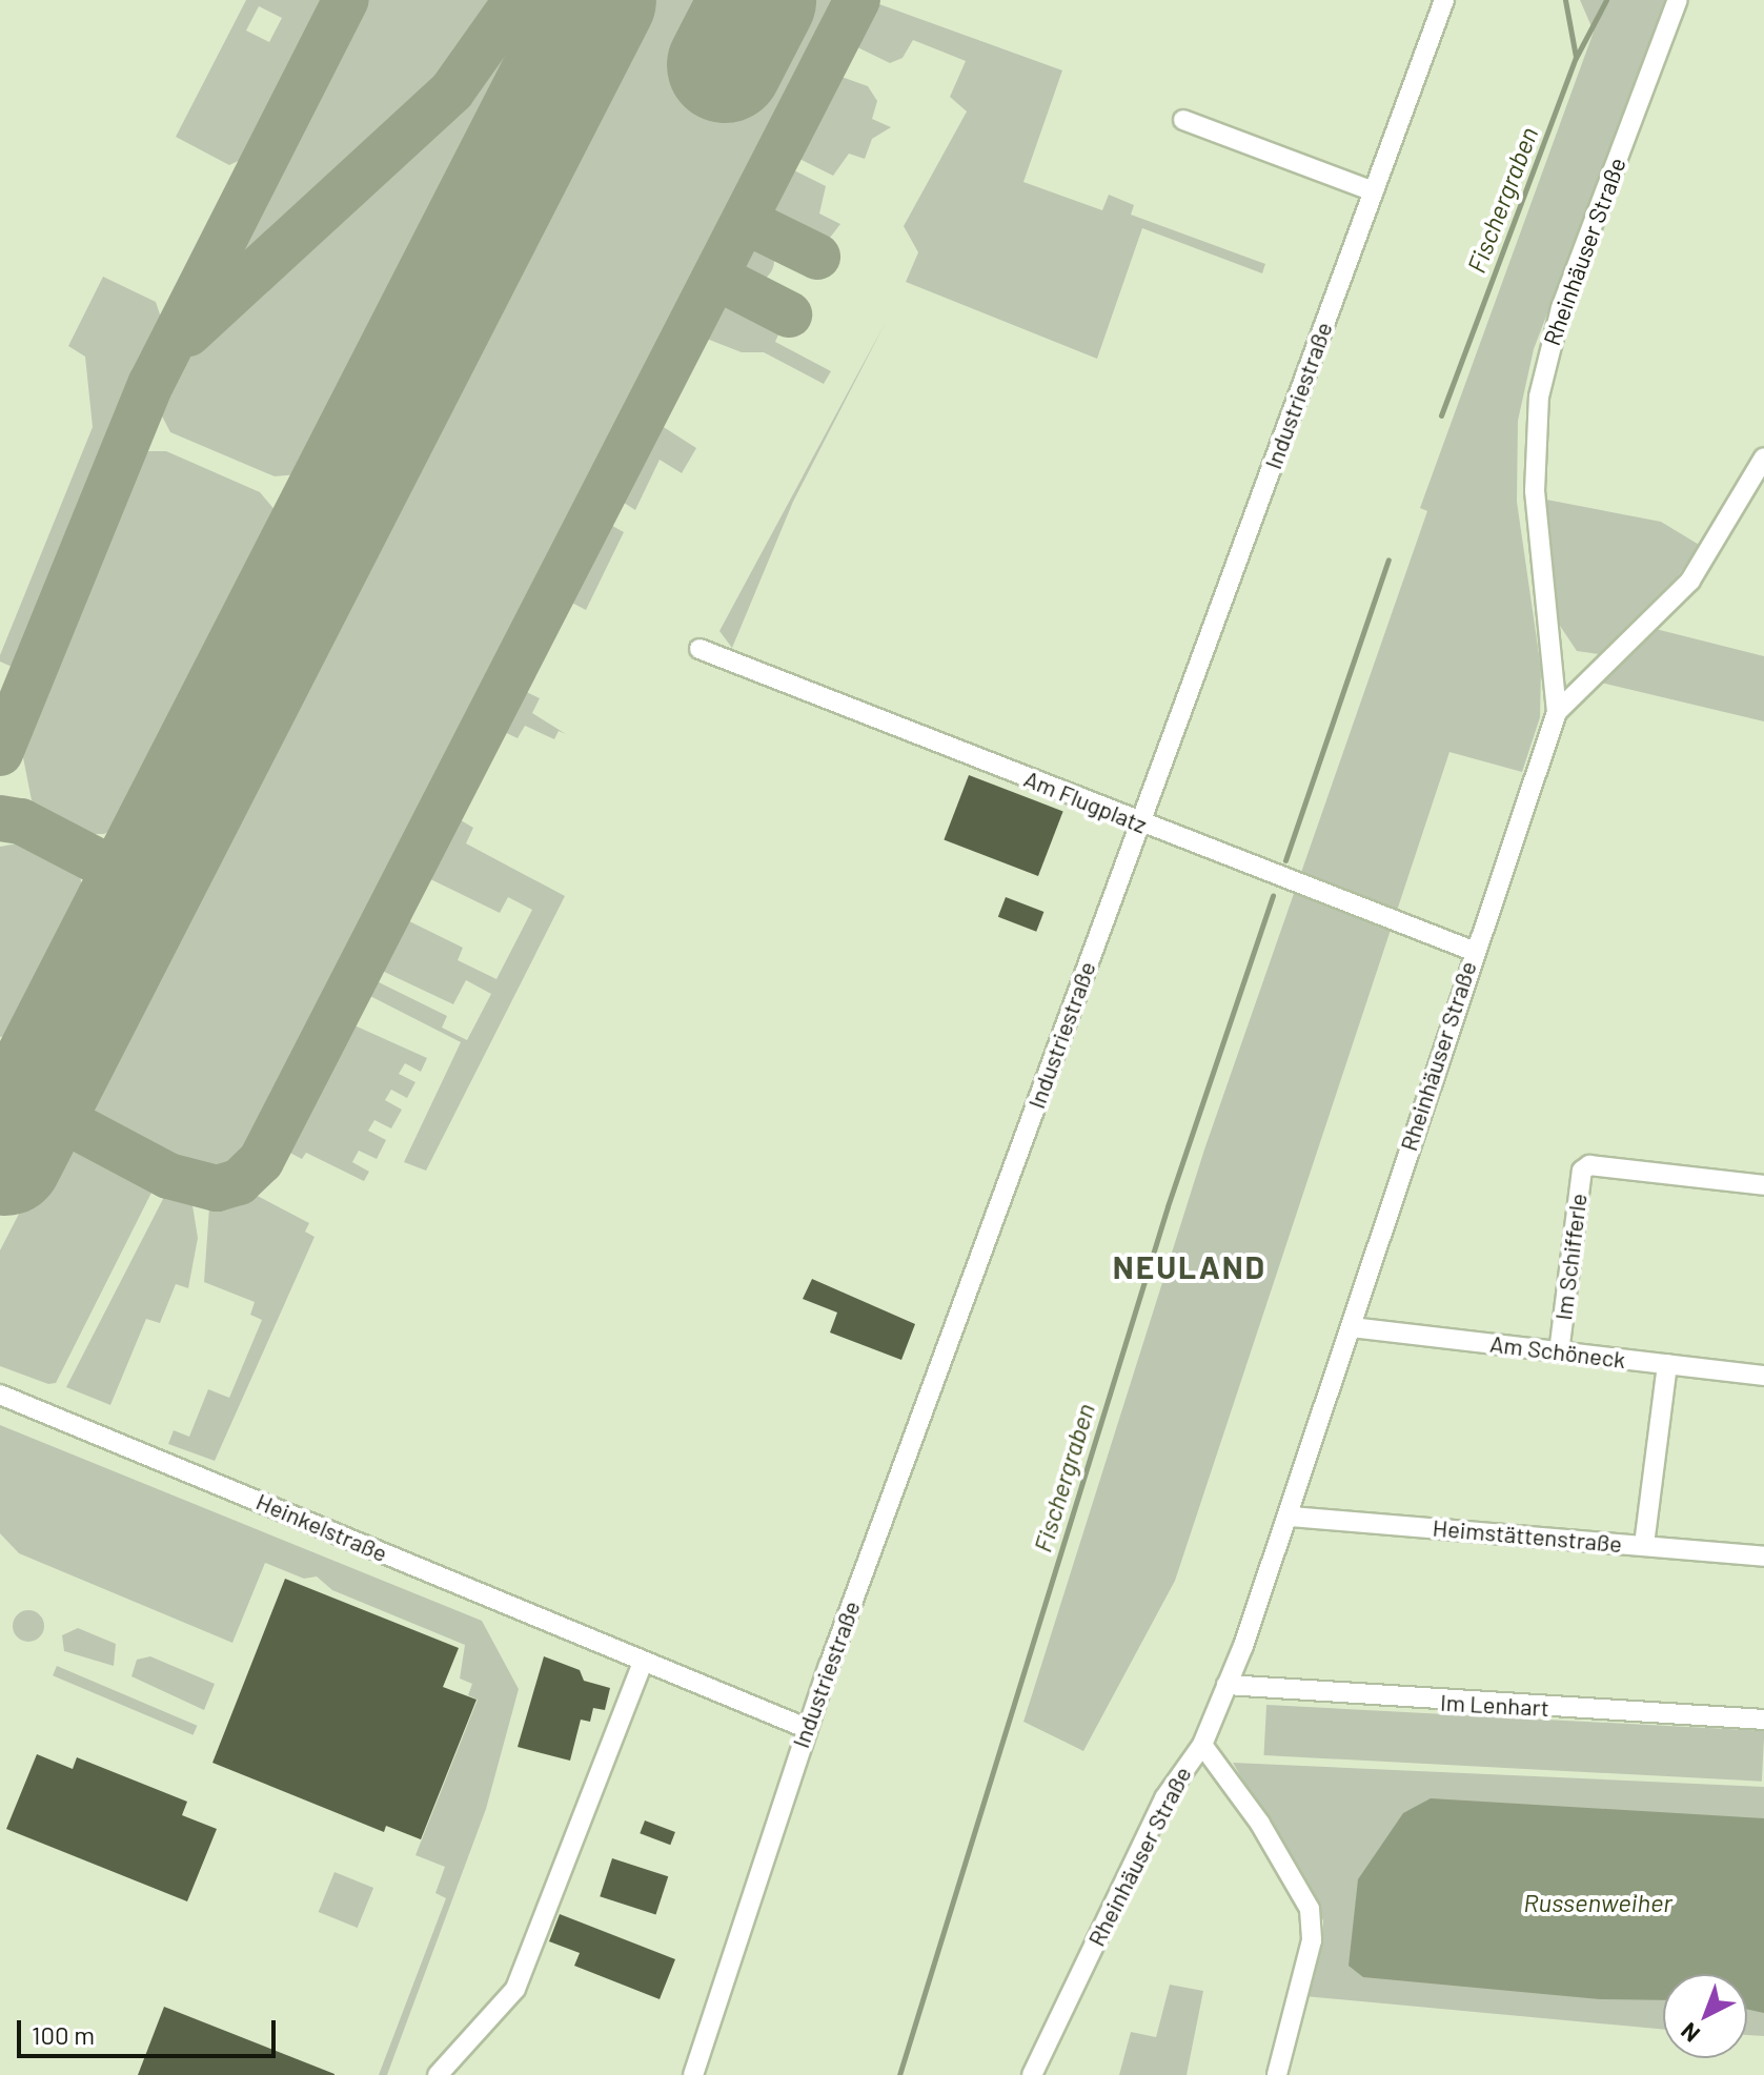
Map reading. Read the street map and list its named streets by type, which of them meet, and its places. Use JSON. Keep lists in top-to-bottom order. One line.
{"streets":{"street":["Rheinhäuser Straße","Industriestraße","Am Flugplatz","Im Schifferle","Am Schöneck","Heinkelstraße","Heimstättenstraße","Im Lenhart"]},"crossings":[["Rheinhäuser Straße","Am Flugplatz"],["Rheinhäuser Straße","Am Schöneck"],["Rheinhäuser Straße","Heimstättenstraße"],["Rheinhäuser Straße","Im Lenhart"],["Industriestraße","Am Flugplatz"],["Industriestraße","Heinkelstraße"],["Im Schifferle","Am Schöneck"]],"districts":["NEULAND"],"water":["Fischergraben","Russenweiher"],"scale_bar":"100 m","north":"bottom left"}
